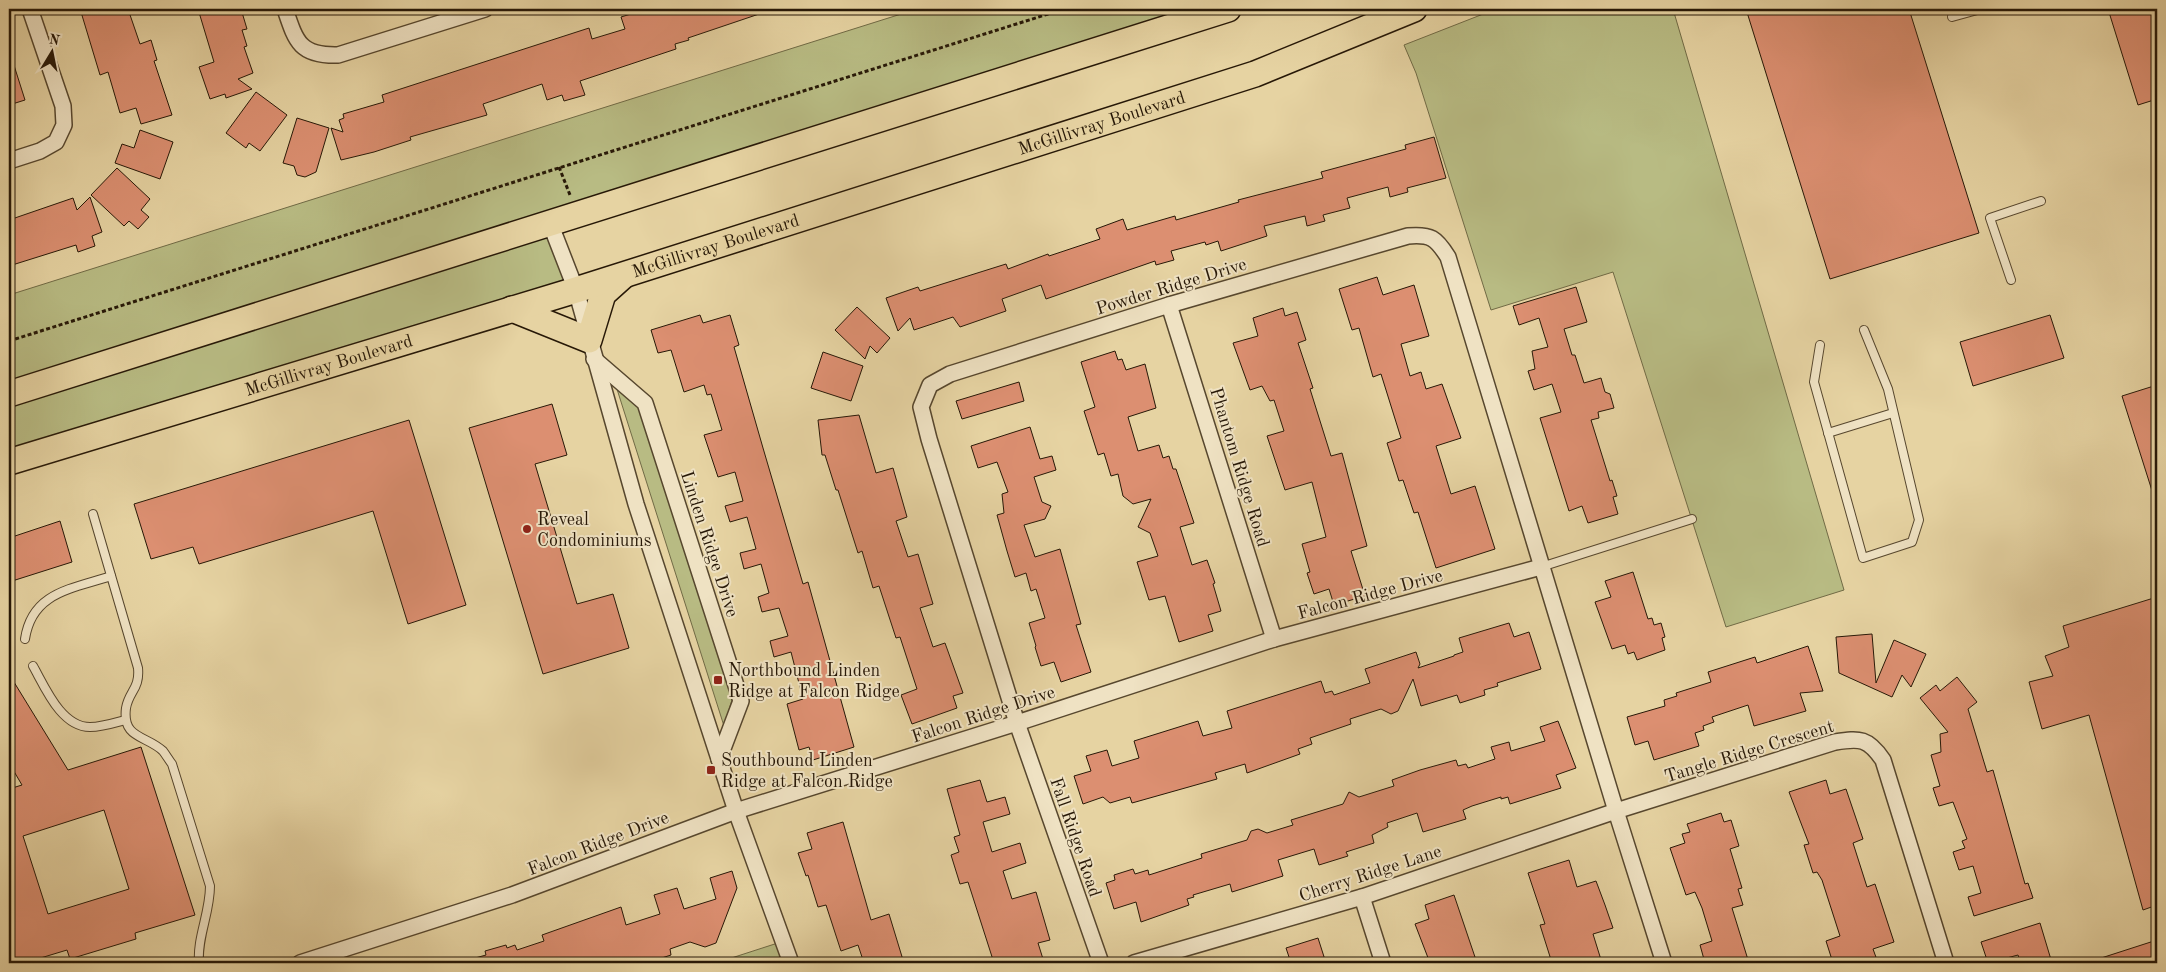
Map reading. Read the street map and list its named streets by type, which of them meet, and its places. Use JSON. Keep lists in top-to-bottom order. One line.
{"streets":{"main road":["McGillivray Boulevard"],"street":["Powder Ridge Drive","Phantom Ridge Road","Linden Ridge Drive","Falcon Ridge Drive","Tangle Ridge Crescent","Fall Ridge Road","Cherry Ridge Lane"]},"crossings":[["Powder Ridge Drive","Phantom Ridge Road"],["Powder Ridge Drive","Falcon Ridge Drive"],["Powder Ridge Drive","Fall Ridge Road"],["Phantom Ridge Road","Falcon Ridge Drive"],["Falcon Ridge Drive","Fall Ridge Road"],["Tangle Ridge Crescent","Cherry Ridge Lane"]],"places":{"other":["Reveal Condominiums"],"transit":["Northbound Linden Ridge at Falcon Ridge","Southbound Linden Ridge at Falcon Ridge"]},"north":"top"}
